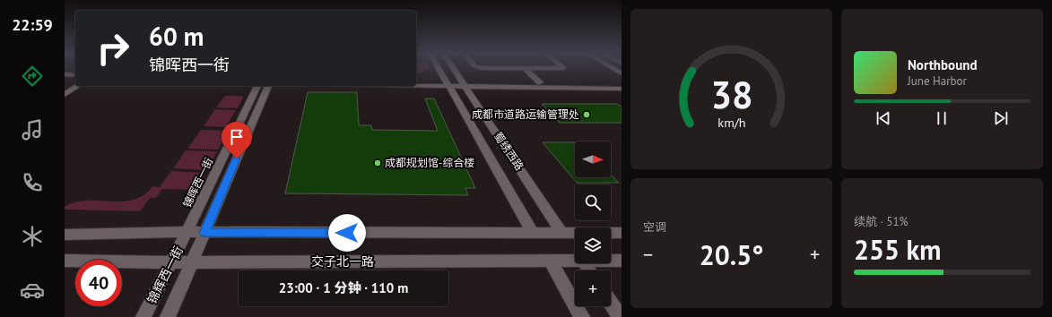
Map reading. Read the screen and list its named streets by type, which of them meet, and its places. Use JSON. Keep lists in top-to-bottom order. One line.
{"streets":{"street":["蜀绣西路","锦晖西一街","交子北一路","锦辉西一街"]},"crossings":[["锦晖西一街","锦辉西一街"],["交子北一路","锦辉西一街"]],"places":["成都市道路运输管理处","成都规划馆-综合楼"],"north":"right","page":{"tabs":"22:59","turn":["60 m","锦晖西一街"],"song":["Northbound","June Harbor"],"map_buttons":"+","tile":["空调",["续航 · 51%","255 km"]],"heat":["−","20.5°","+"],"limit":"40","trip":"23:00 · 1 分钟 · 110 m","gauge":["38","km/h"]}}
